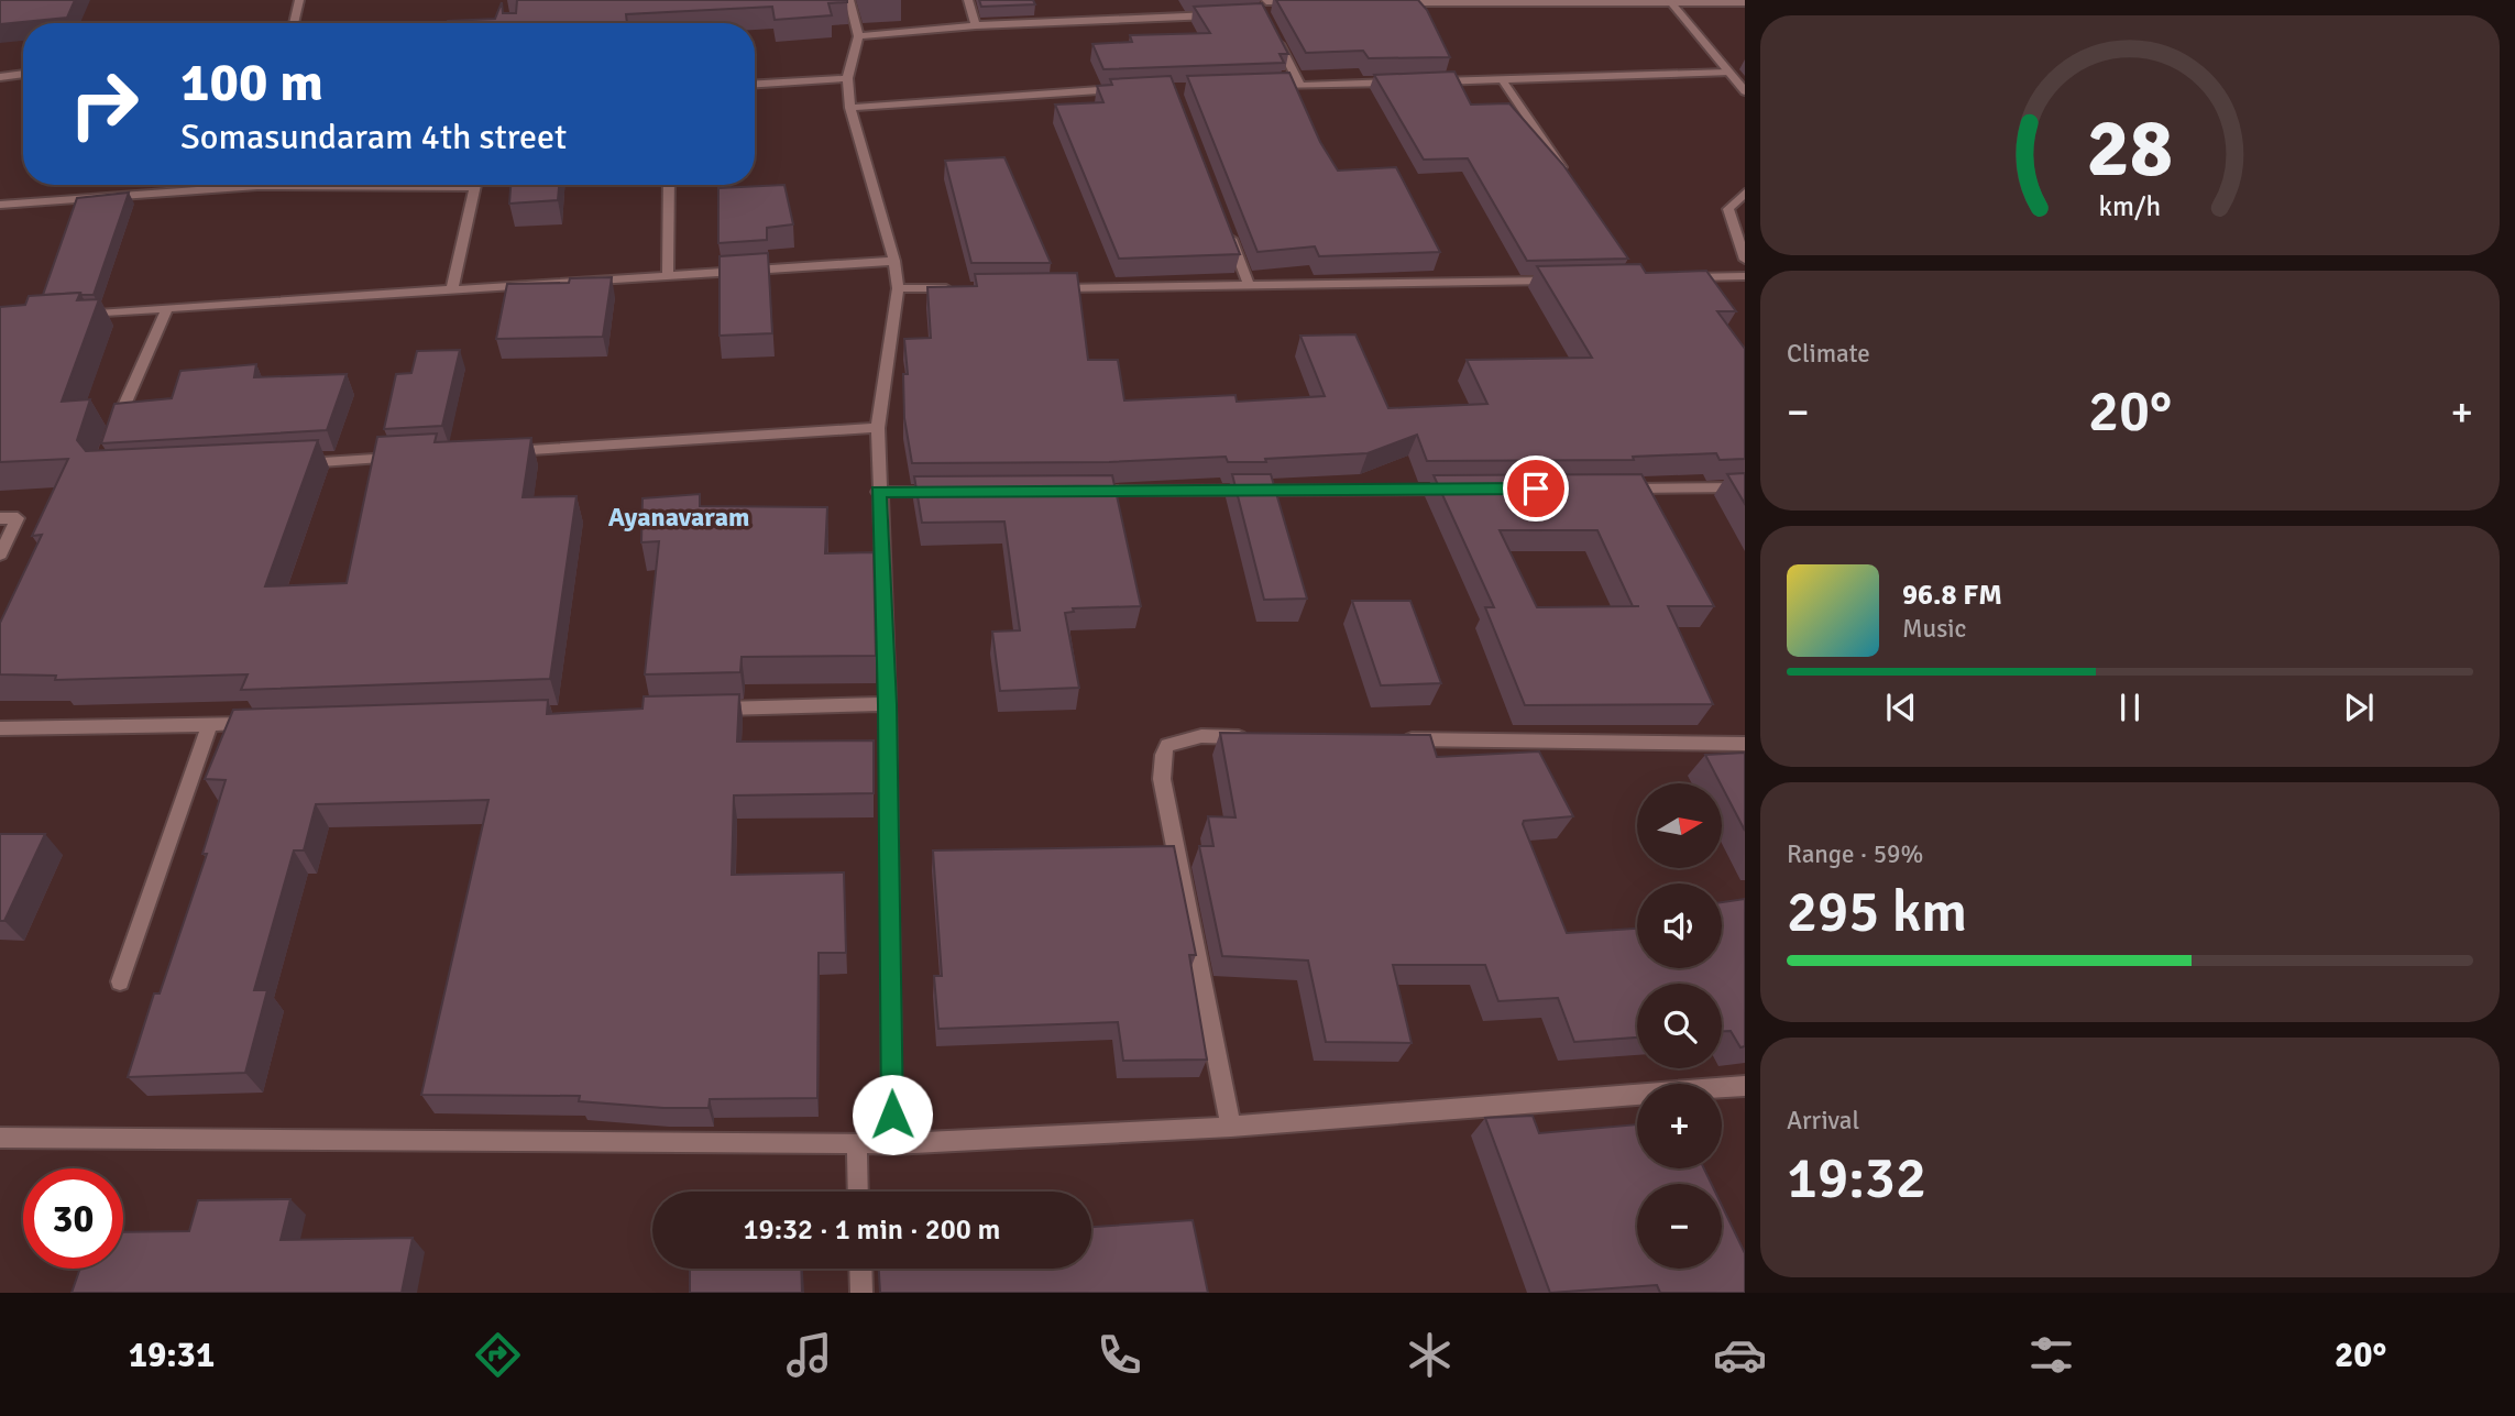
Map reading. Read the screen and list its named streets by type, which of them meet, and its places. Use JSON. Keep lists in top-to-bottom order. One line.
{"districts":["Ayanavaram"],"north":"right","page":{"turn":["100 m","Somasundaram 4th street"],"tile":["Climate",["Range · 59%","295 km"],["Arrival","19:32"]],"heat":["−","20°","+"],"song":["96.8 FM","Music"],"map_buttons":["+","−"],"limit":"30","trip":"19:32 · 1 min · 200 m","tabs":["19:31","20°"],"gauge":["28","km/h"]}}
